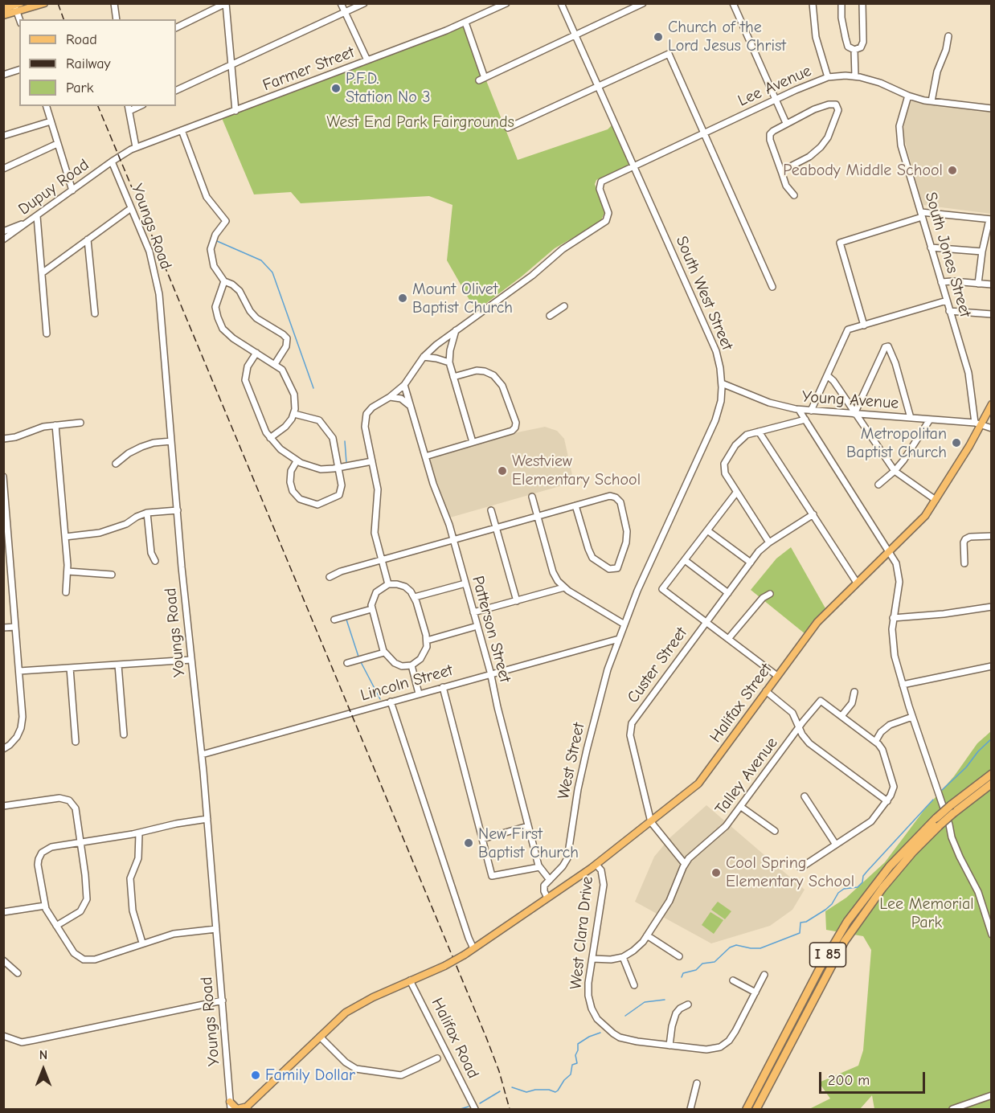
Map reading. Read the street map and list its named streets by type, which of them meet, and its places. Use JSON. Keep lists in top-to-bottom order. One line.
{"streets":{"highway":["I 85"],"main road":["Halifax Street"],"street":["Farmer Street","Lee Avenue","Dupuy Road","Youngs Road","South Jones Street","South West Street","Young Avenue","Patterson Street","Custer Street","Lincoln Street","West Street","Talley Avenue","West Clara Drive","Halifax Road"]},"crossings":[["Farmer Street","Dupuy Road"],["Lee Avenue","South Jones Street"],["Lee Avenue","South West Street"],["Dupuy Road","Youngs Road"],["Youngs Road","Lincoln Street"],["South Jones Street","Young Avenue"],["South Jones Street","Halifax Street"],["South West Street","Young Avenue"],["South West Street","West Street"],["Young Avenue","Halifax Street"],["Patterson Street","Lincoln Street"],["Patterson Street","West Street"],["Custer Street","Halifax Street"],["Custer Street","Talley Avenue"],["Lincoln Street","West Street"],["Halifax Street","West Clara Drive"],["Halifax Street","Halifax Road"]],"parks":["West End Park Fairgrounds","Lee Memorial Park"],"places":["Church of the Lord Jesus Christ","P.F.D. Station No 3","Peabody Middle School","Mount Olivet Baptist Church","Metropolitan Baptist Church","Westview Elementary School","New First Baptist Church","Cool Spring Elementary School","Family Dollar"],"legend":["Road","Railway","Park"],"scale_bar":"200 m","north":"top"}
